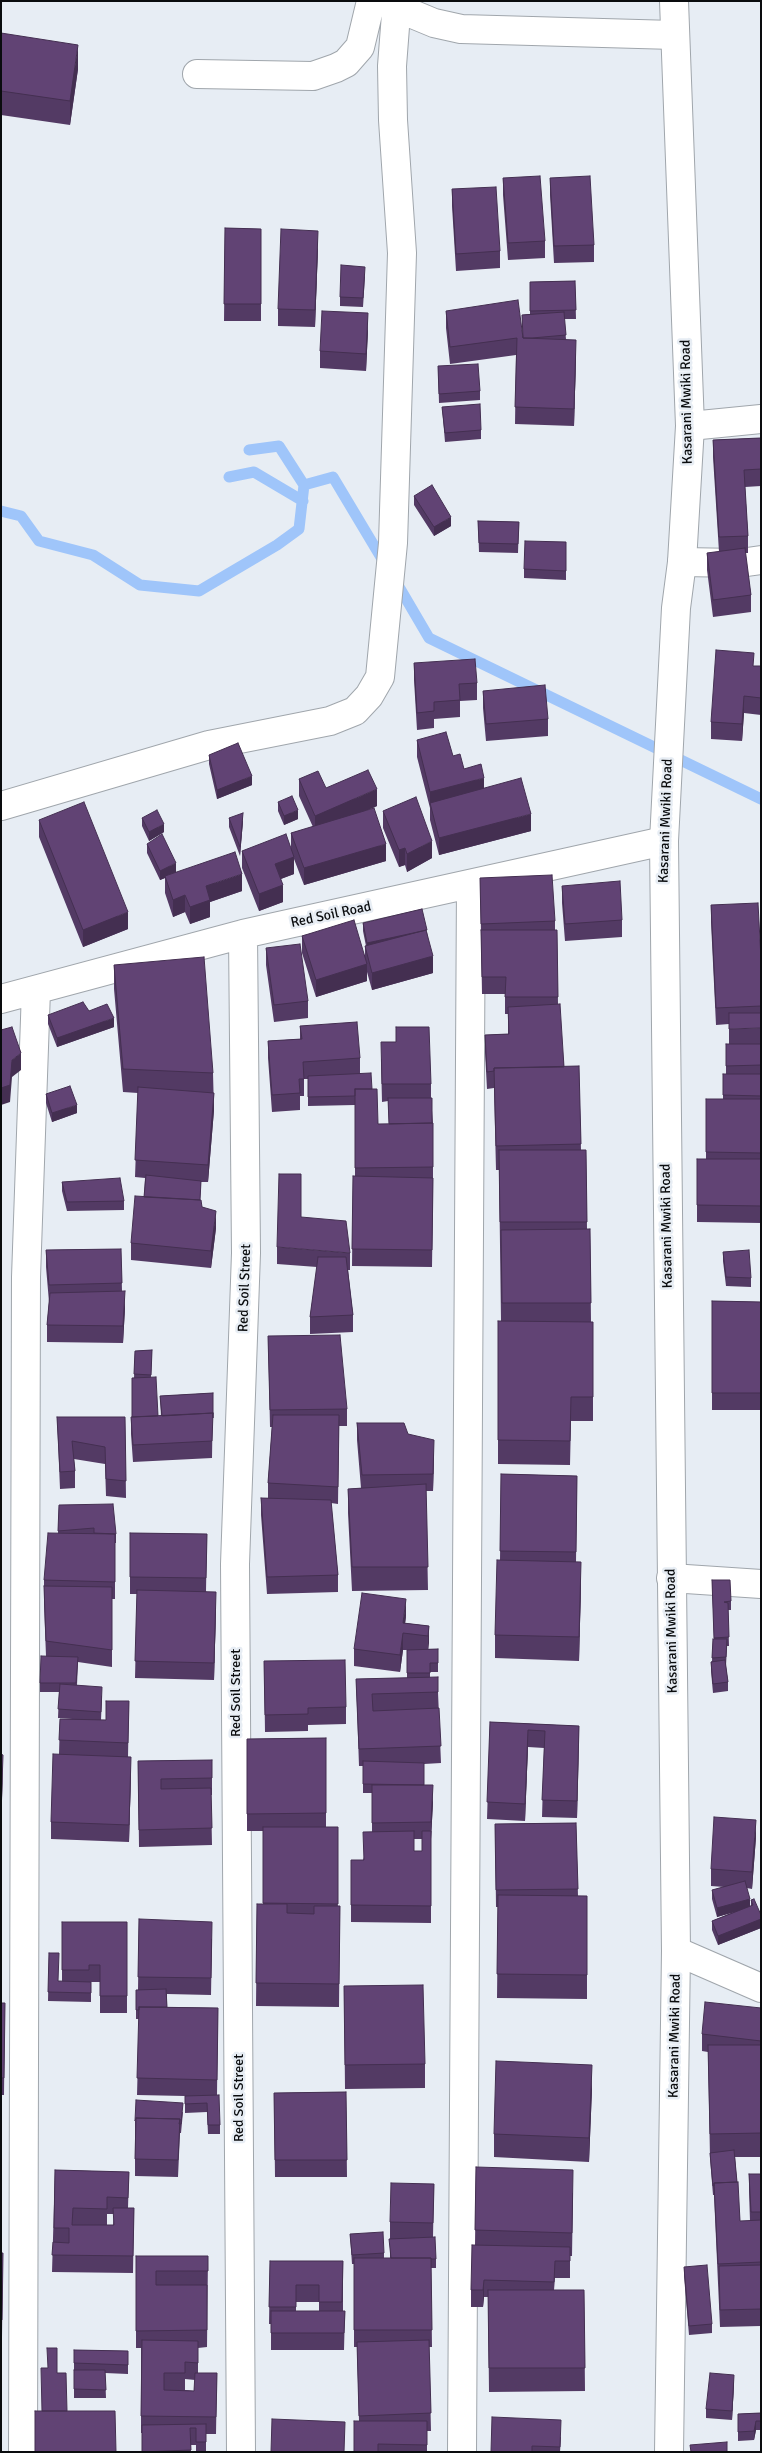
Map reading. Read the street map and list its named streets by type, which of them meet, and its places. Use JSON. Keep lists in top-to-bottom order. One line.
{"streets":{"street":["Kasarani Mwiki Road","Red Soil Road","Red Soil Street"]},"crossings":[["Kasarani Mwiki Road","Red Soil Road"],["Red Soil Road","Red Soil Street"]]}
